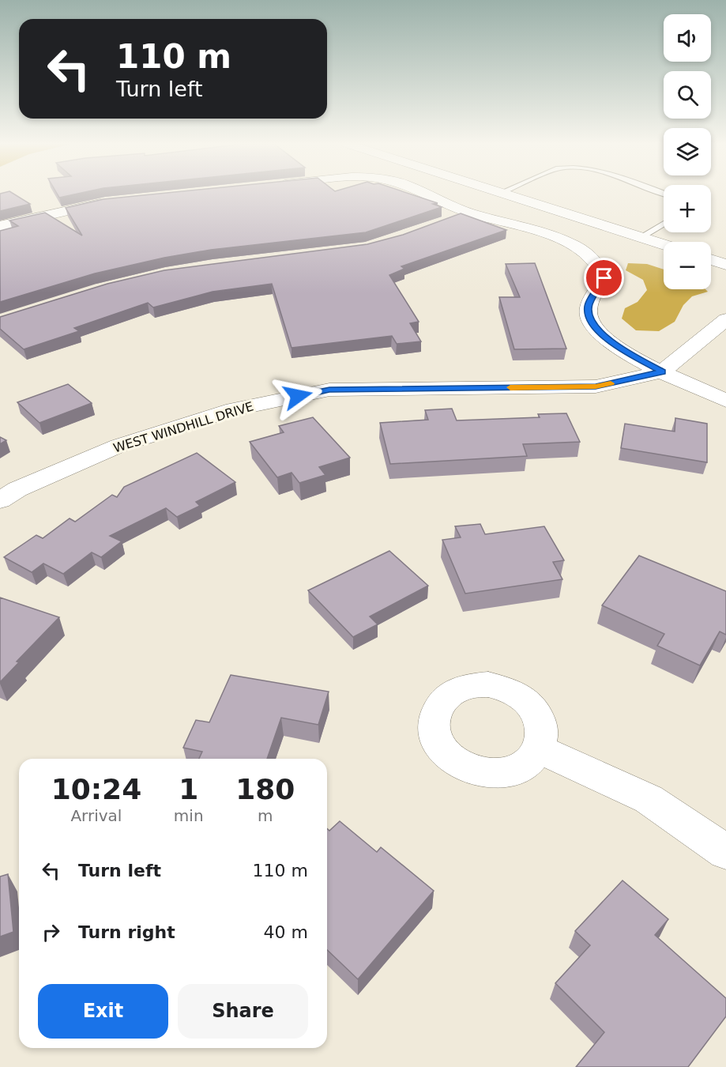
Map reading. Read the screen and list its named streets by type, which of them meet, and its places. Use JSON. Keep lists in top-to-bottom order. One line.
{"streets":{"street":["WEST WINDHILL DRIVE"]},"page":{"map_buttons":["+","−"],"turn":["110 m","Turn left"],"eta":["10:24","Arrival","1","min","180","m"],"list":[{"name":"Turn left","value":"110 m"},{"name":"Turn right","value":"40 m"}],"buttons":["Exit","Share"]}}
